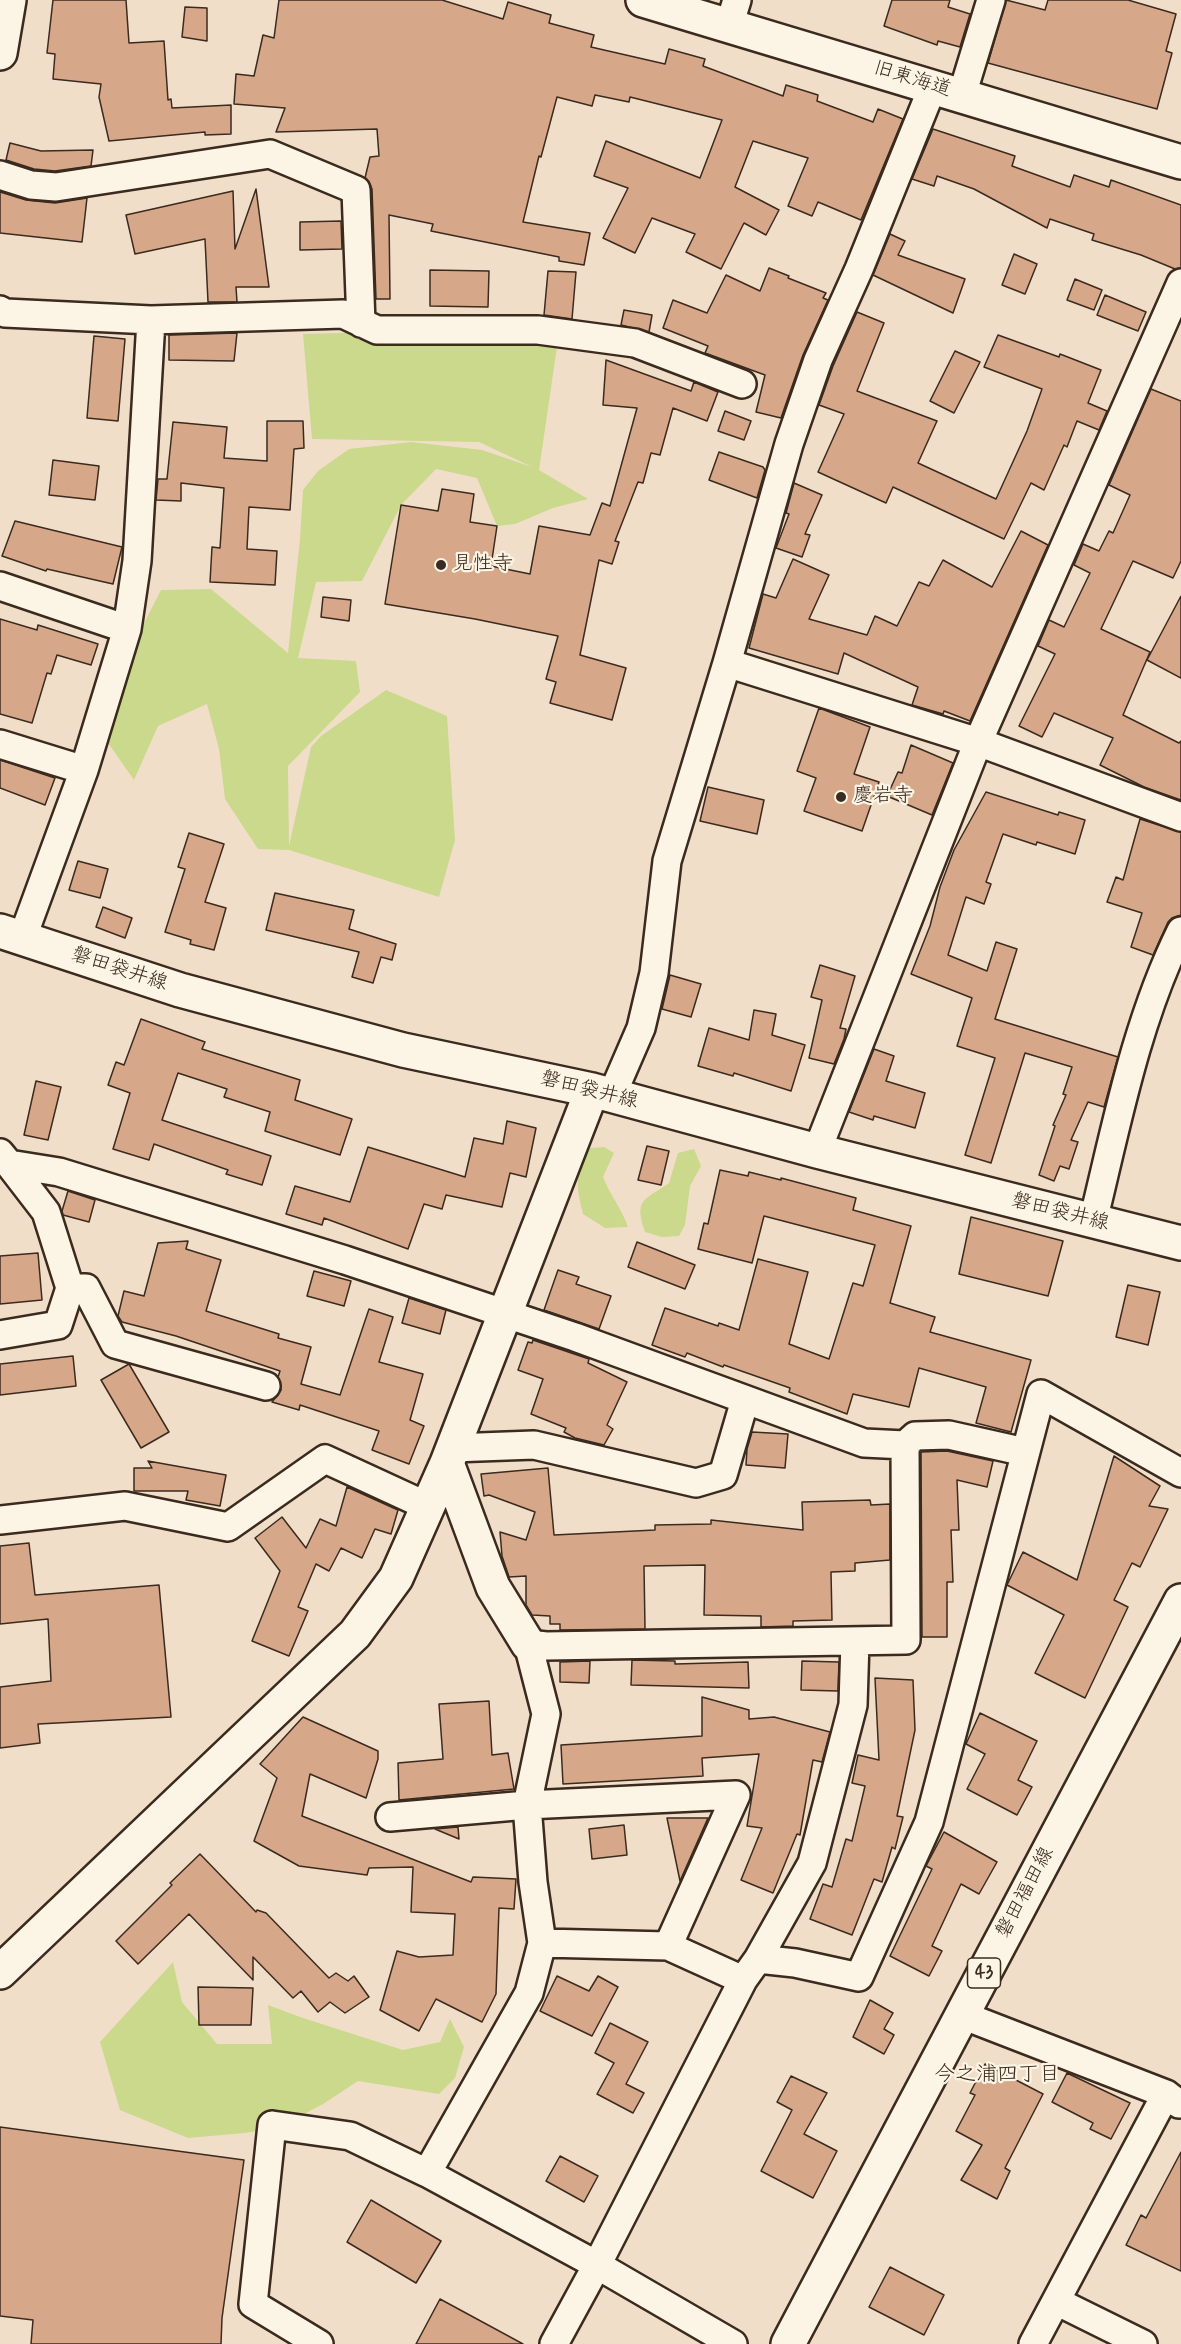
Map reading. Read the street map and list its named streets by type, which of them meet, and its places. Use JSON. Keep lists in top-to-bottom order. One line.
{"streets":{"main road":["旧東海道","磐田袋井線","磐田福田線","43"]},"districts":["今之浦四丁目"],"places":["見性寺","慶岩寺"]}
